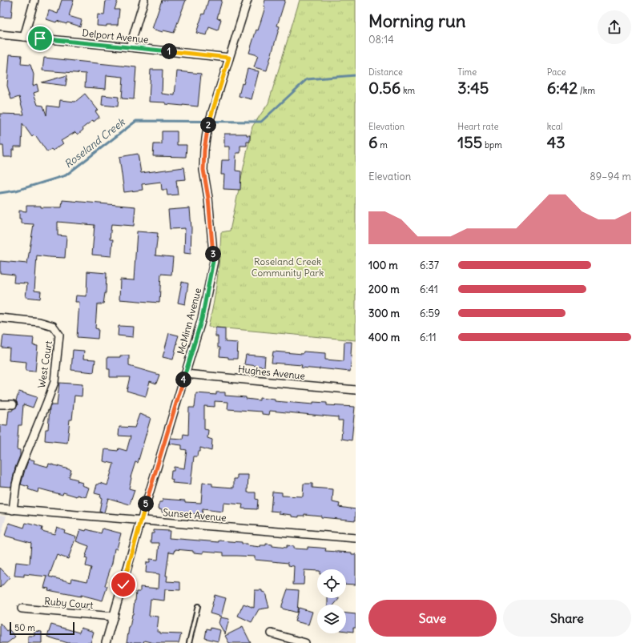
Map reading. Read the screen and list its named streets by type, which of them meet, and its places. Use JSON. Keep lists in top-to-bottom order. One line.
{"streets":{"street":["Delport Avenue","McMinn Avenue","West Court","Hughes Avenue","Sunset Avenue","Ruby Court"]},"crossings":[["Delport Avenue","McMinn Avenue"],["McMinn Avenue","Hughes Avenue"],["McMinn Avenue","Sunset Avenue"],["McMinn Avenue","Ruby Court"],["West Court","Sunset Avenue"]],"water":["Roseland Creek"],"parks":["Roseland Creek Community Park"],"scale_bar":"50 m","page":{"heading":["Morning run","08:14"],"pins":["1","2","3","4","5"],"stats":[["Distance","0.56 km"],["Time","3:45"],["Pace","6:42 /km"],["Elevation","6 m"],["Heart rate","155 bpm"],["kcal","43"]],"chart":["Elevation","89–94 m"],"list":[{"name":"100 m","note":"6:37"},{"name":"200 m","note":"6:41"},{"name":"300 m","note":"6:59"},{"name":"400 m","note":"6:11"}],"buttons":["Save","Share"],"scale":"50 m"}}
